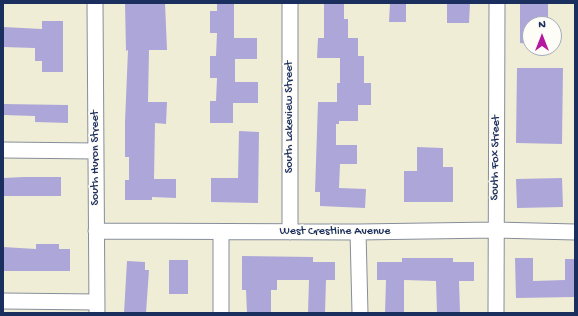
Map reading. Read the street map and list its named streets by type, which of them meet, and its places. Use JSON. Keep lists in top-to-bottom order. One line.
{"streets":{"street":["South Lakeview Street","South Huron Street","South Fox Street","West Crestline Avenue"]},"crossings":[["South Lakeview Street","West Crestline Avenue"],["South Huron Street","West Crestline Avenue"],["South Fox Street","West Crestline Avenue"]],"north":"top"}
